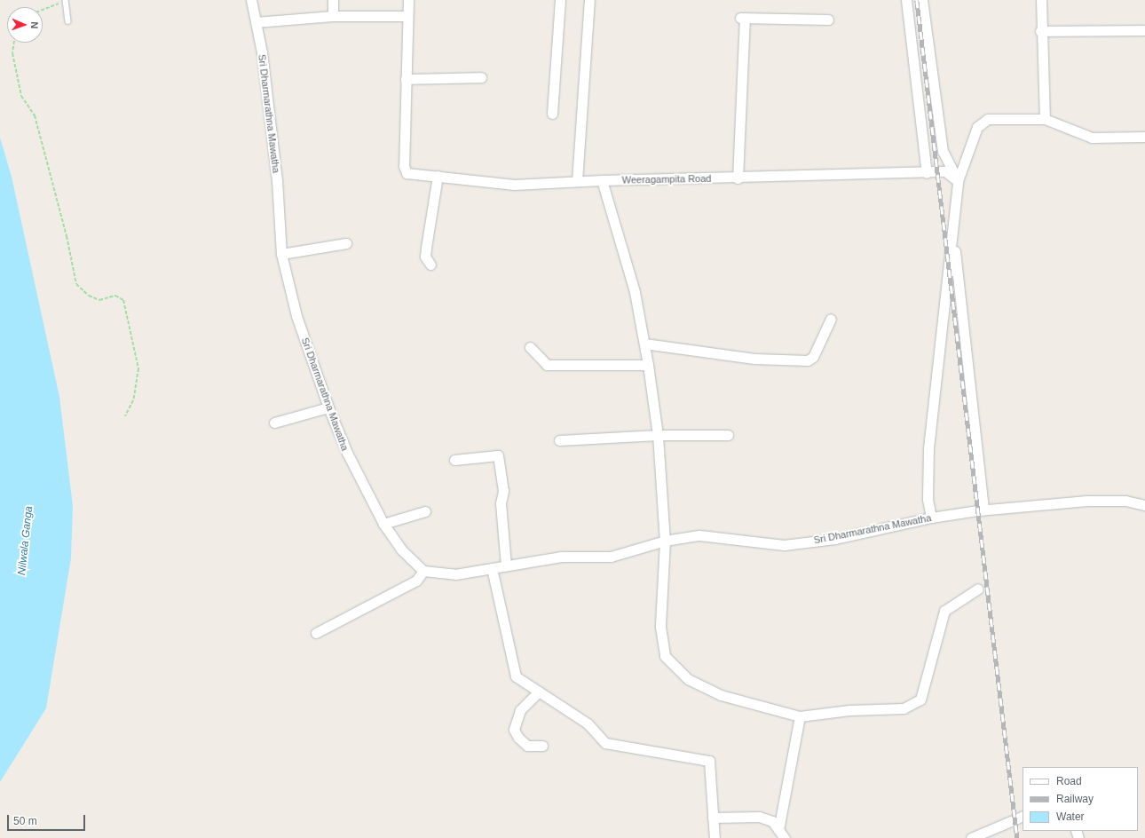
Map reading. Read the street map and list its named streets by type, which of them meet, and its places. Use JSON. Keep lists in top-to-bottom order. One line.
{"streets":{"street":["Sri Dharmarathna Mawatha","Weeragampita Road"]},"water":["Nilwala Ganga"],"legend":["Road","Railway","Water"],"scale_bar":"50 m","north":"right"}
